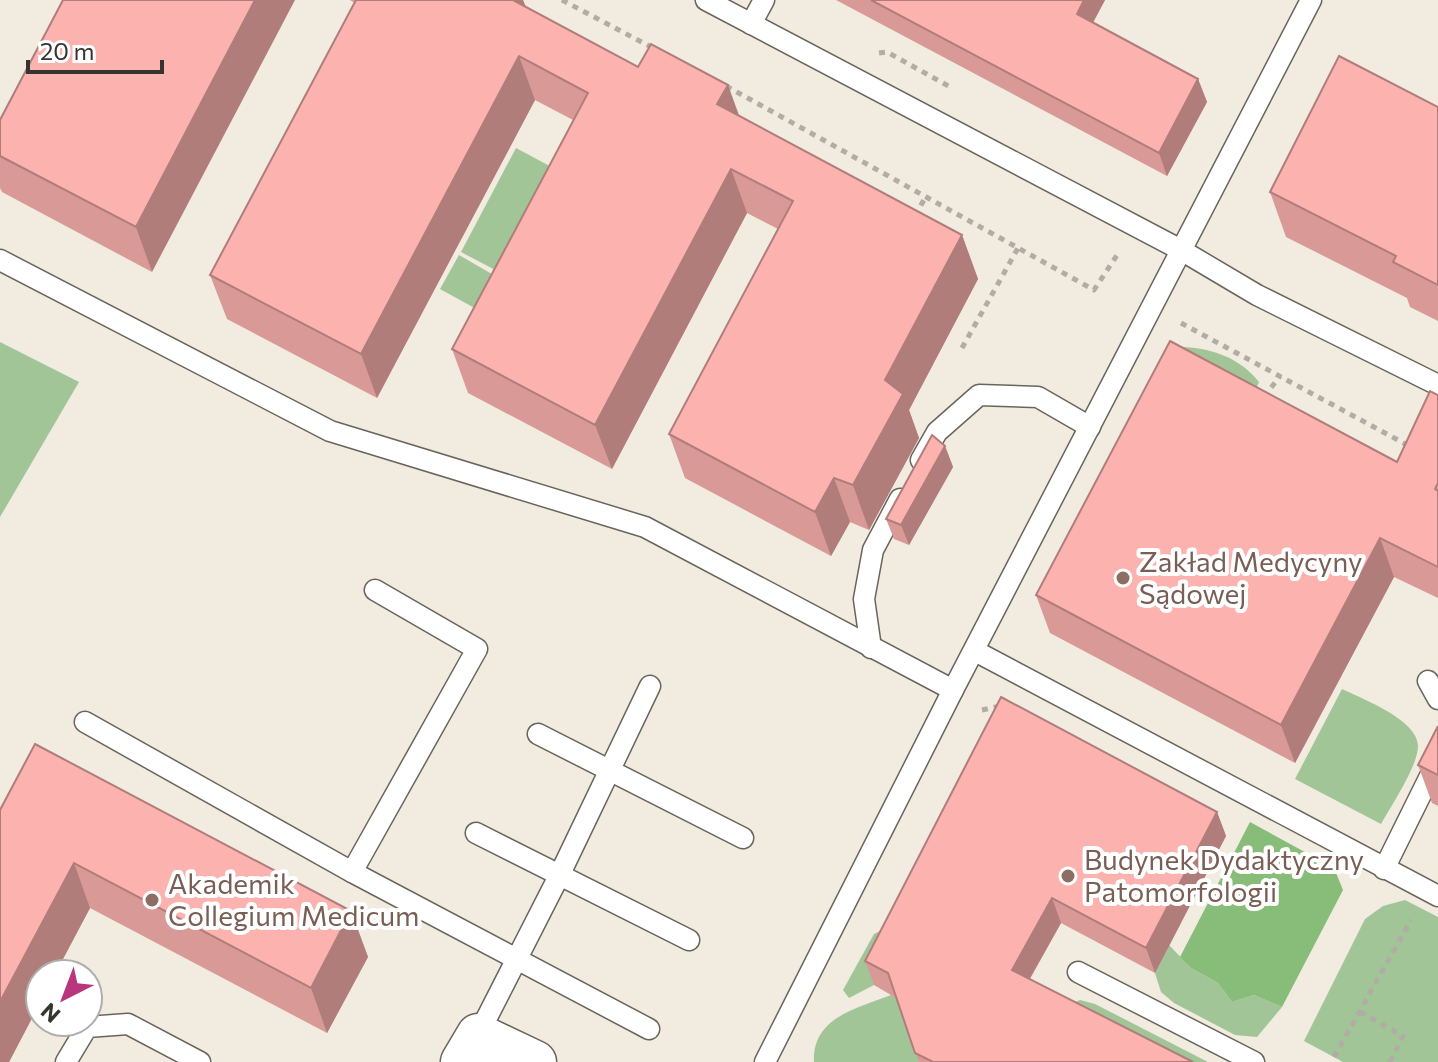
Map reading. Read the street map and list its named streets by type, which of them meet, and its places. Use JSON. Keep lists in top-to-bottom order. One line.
{"places":["Zakład Medycyny Sądowej","Budynek Dydaktyczny Patomorfologii","Akademik Collegium Medicum"],"scale_bar":"20 m","north":"bottom left"}
